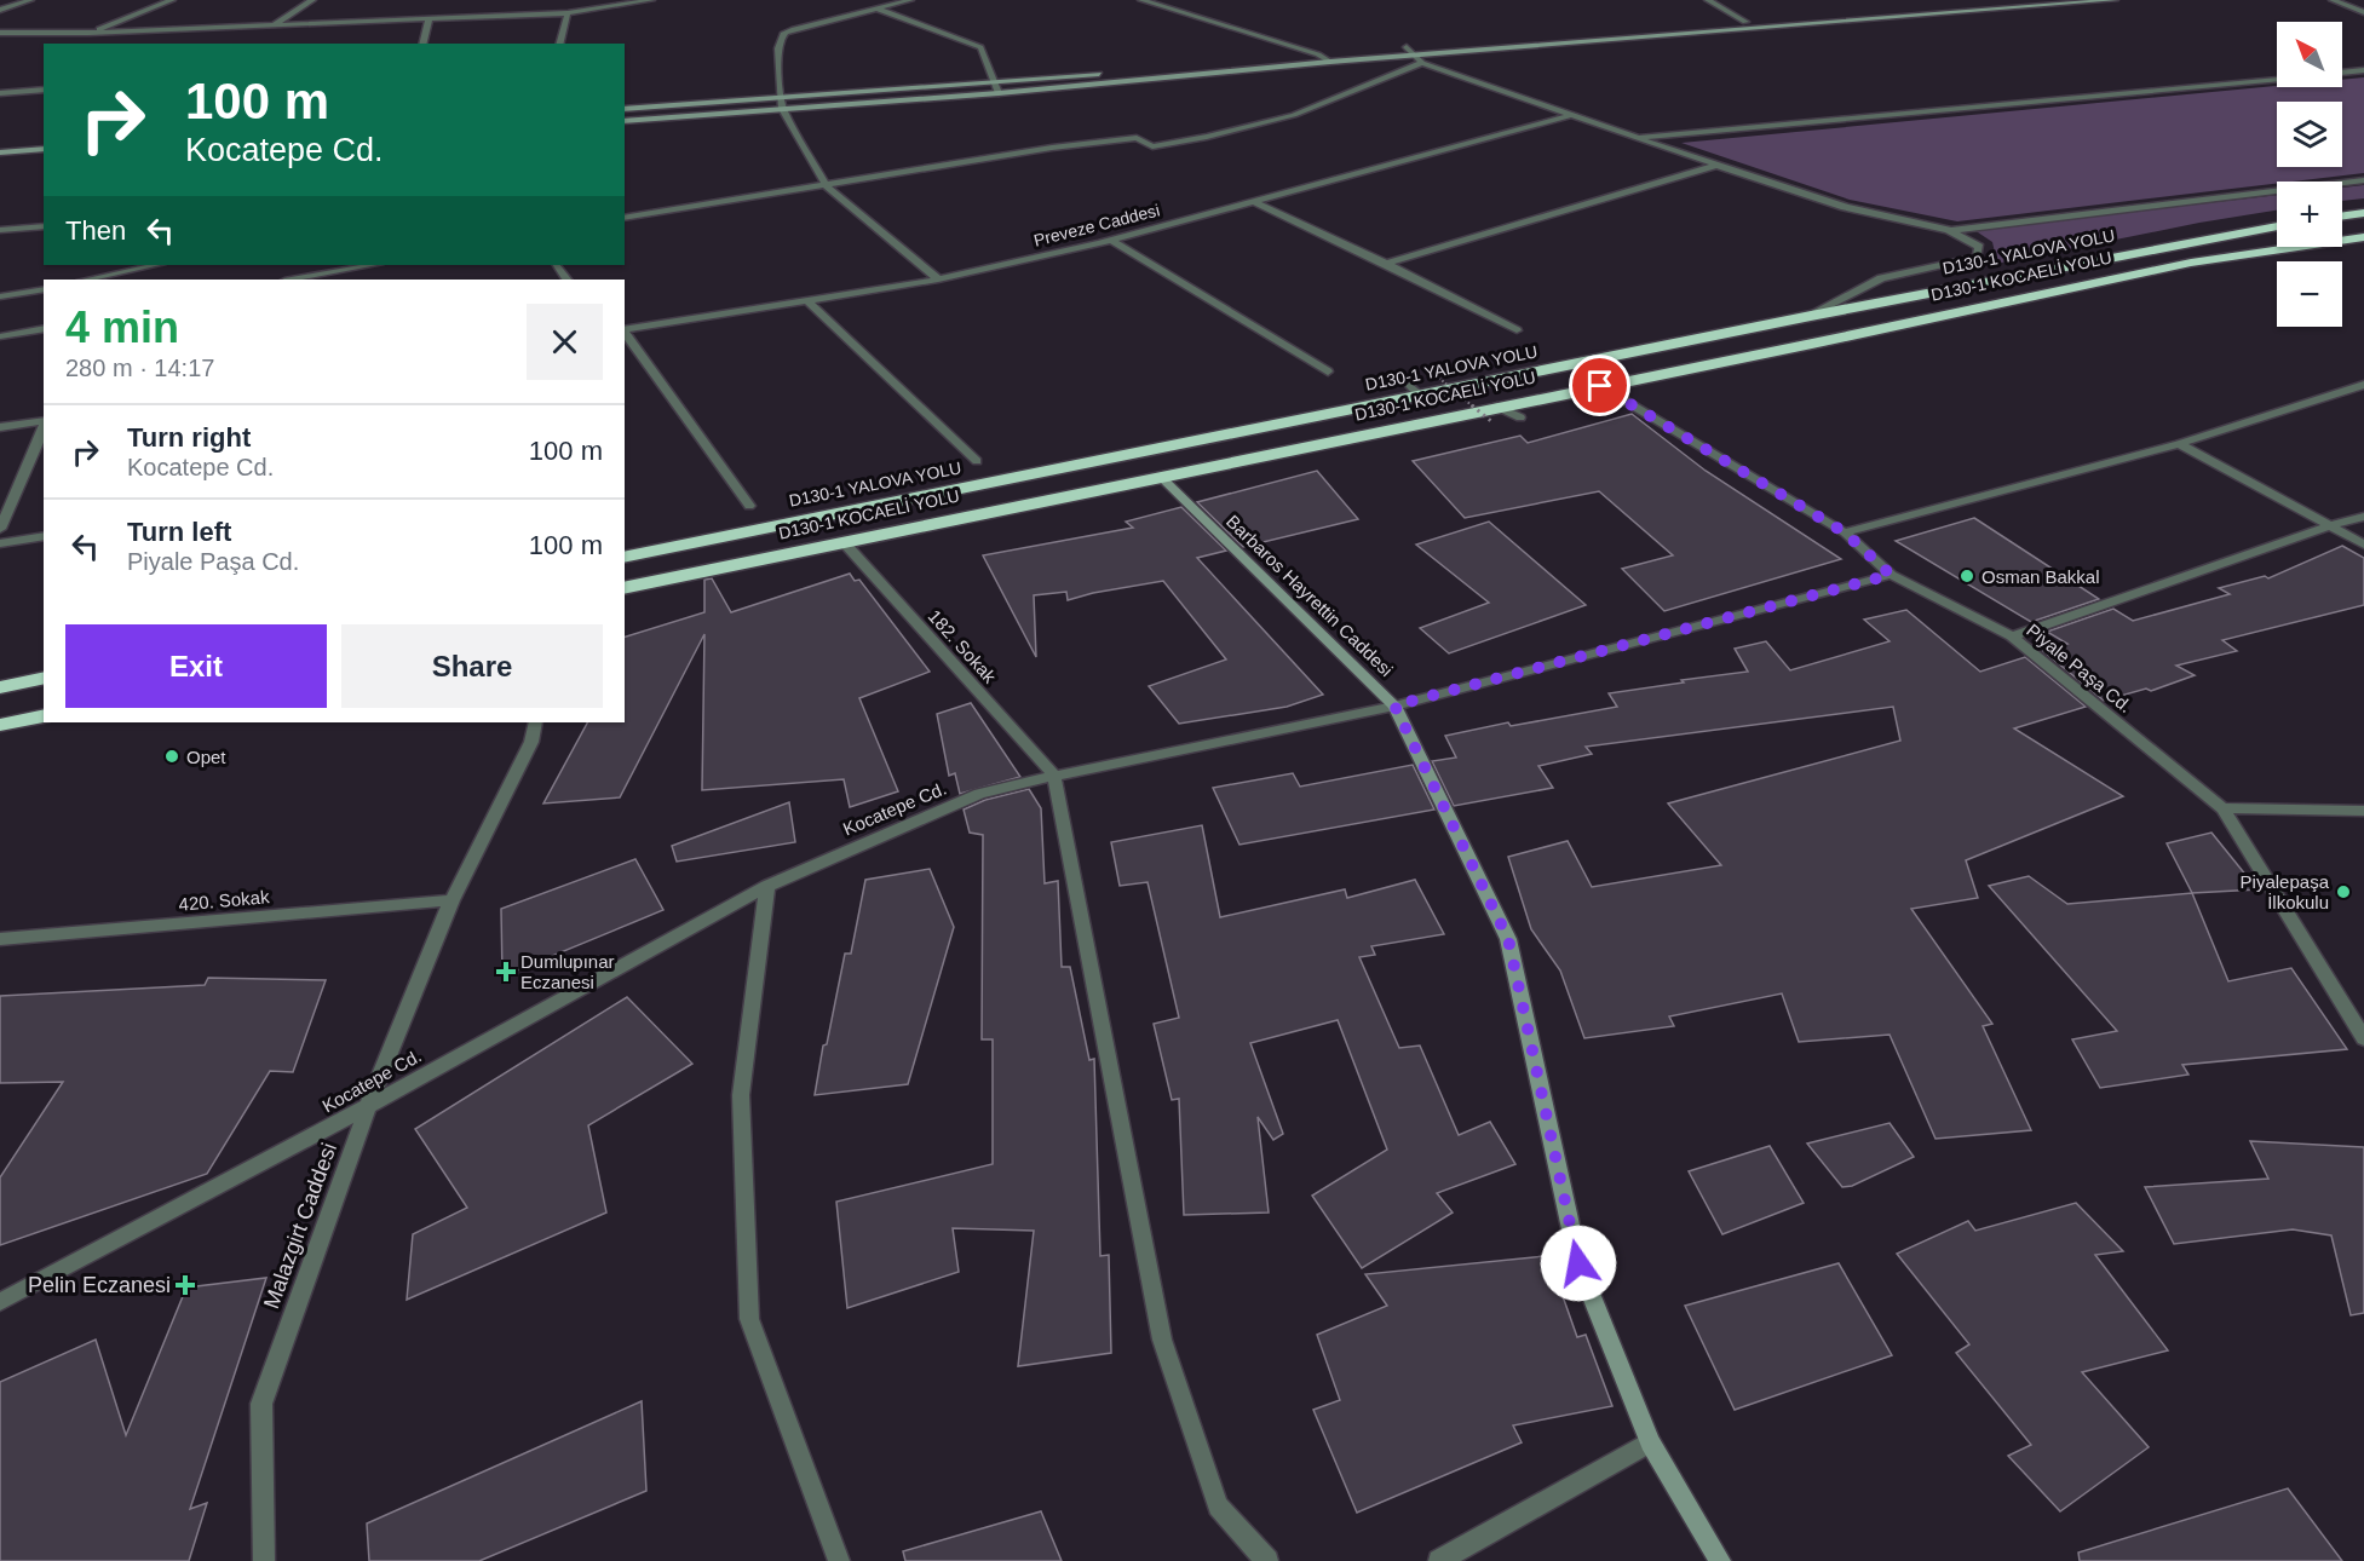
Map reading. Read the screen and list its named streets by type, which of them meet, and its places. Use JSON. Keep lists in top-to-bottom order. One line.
{"streets":{"highway":["D130-1 YALOVA YOLU","D130-1 KOCAELİ YOLU"],"main road":["Barbaros Hayrettin Caddesi"],"street":["Preveze Caddesi","182. Sokak","Piyale Paşa Cd.","Kocatepe Cd.","420. Sokak","Malazgirt Caddesi"]},"crossings":[["D130-1 KOCAELİ YOLU","Barbaros Hayrettin Caddesi"],["D130-1 KOCAELİ YOLU","182. Sokak"],["D130-1 KOCAELİ YOLU","Piyale Paşa Cd."],["Barbaros Hayrettin Caddesi","Kocatepe Cd."],["182. Sokak","Kocatepe Cd."],["Piyale Paşa Cd.","Kocatepe Cd."],["Kocatepe Cd.","Malazgirt Caddesi"],["420. Sokak","Malazgirt Caddesi"]],"places":{"other":["Osman Bakkal","Opet","Piyalepaşa İlkokulu"],"health":["Dumlupınar Eczanesi","Pelin Eczanesi"]},"north":"top left","page":{"map_buttons":["+","−"],"turn":["100 m","Kocatepe Cd."],"then":"Then","heading":["4 min","280 m · 14:17"],"list":[{"name":"Turn right","note":"Kocatepe Cd.","value":"100 m"},{"name":"Turn left","note":"Piyale Paşa Cd.","value":"100 m"}],"buttons":["Exit","Share"]}}
